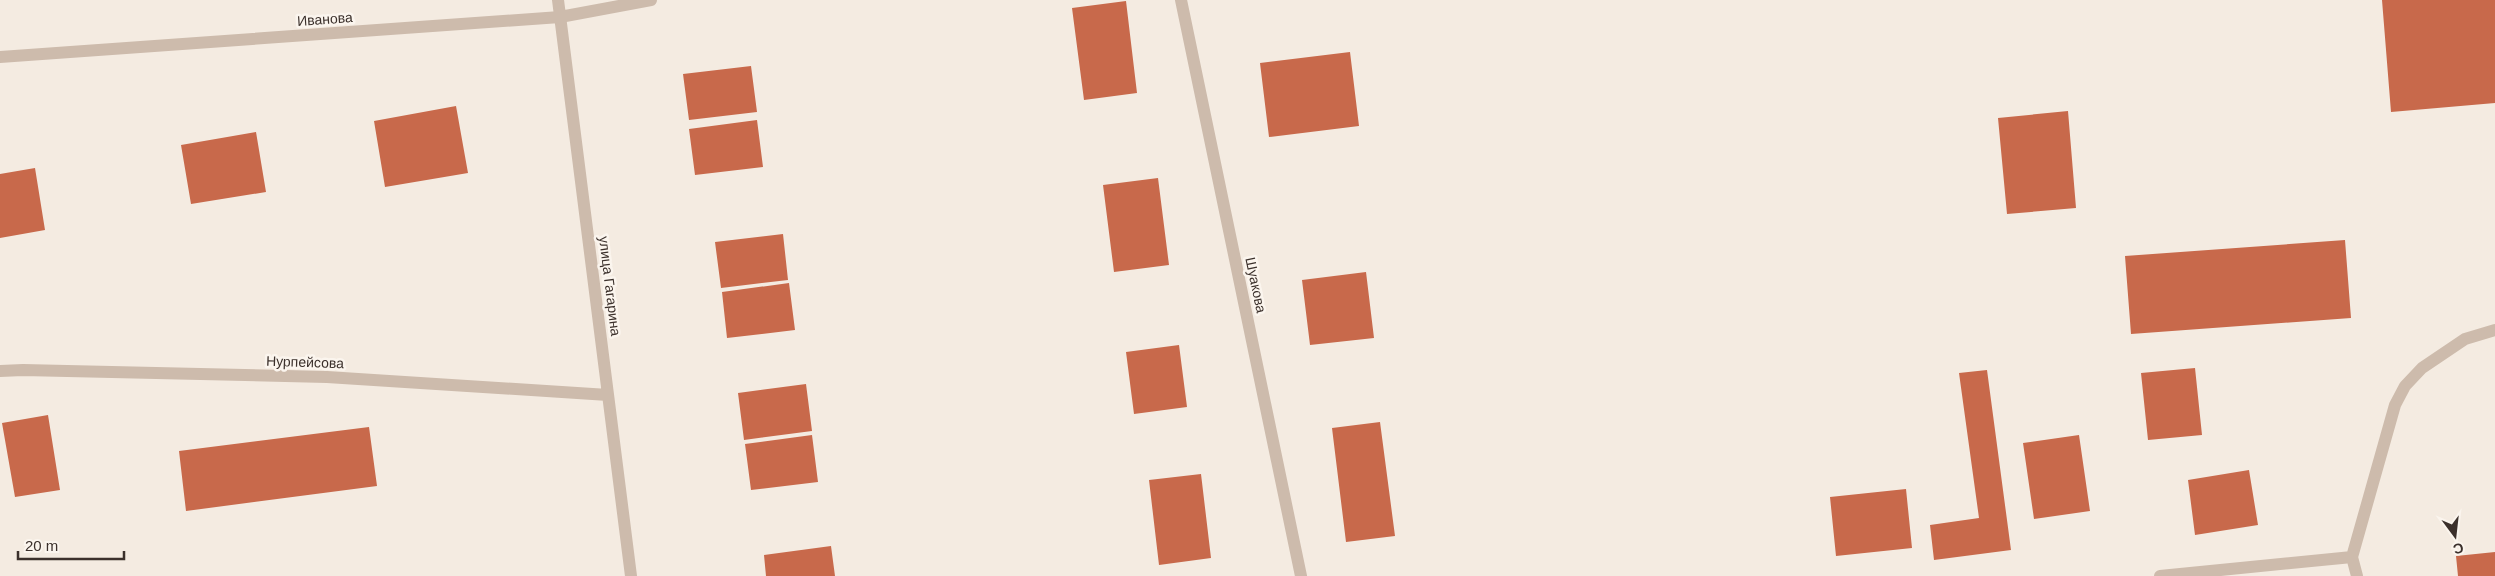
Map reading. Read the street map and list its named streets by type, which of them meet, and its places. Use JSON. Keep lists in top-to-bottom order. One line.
{"streets":{"street":["Иванова","Шуакова","улица Гагарина","Нурпейсова"]},"crossings":[["Иванова","улица Гагарина"],["улица Гагарина","Нурпейсова"]],"scale_bar":"20 m","north":"bottom"}
